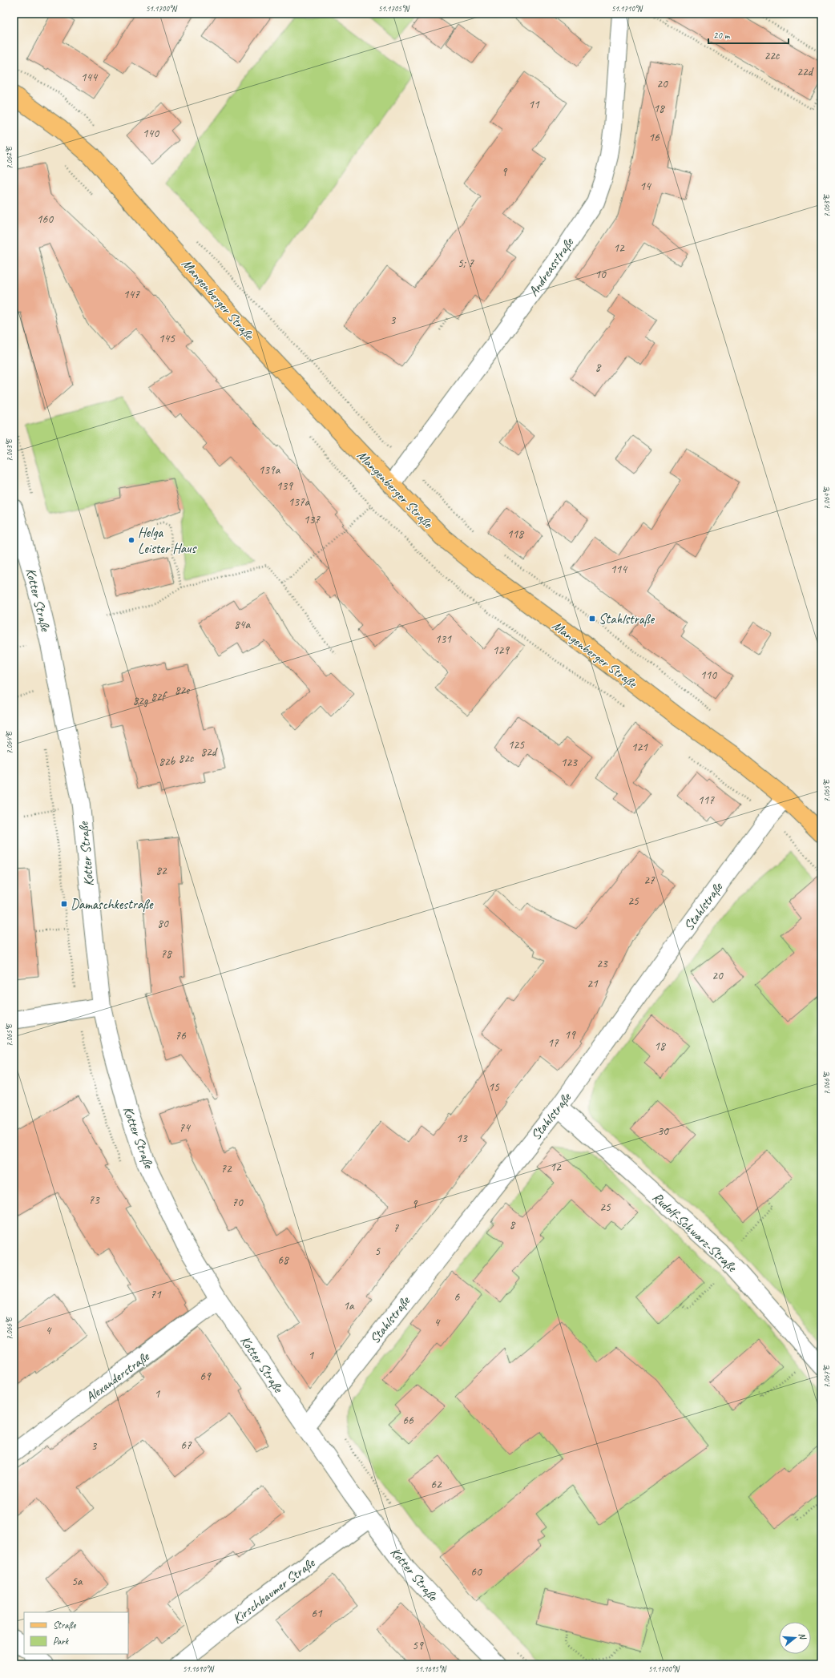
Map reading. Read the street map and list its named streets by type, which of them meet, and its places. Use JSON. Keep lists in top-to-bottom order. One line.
{"streets":{"main road":["Mangenberger Straße"],"street":["Andreasstraße","Kotter Straße","Stahlstraße","Rudolf-Schwarz-Straße","Alexanderstraße","Kirschbaumer Straße"]},"crossings":[["Andreasstraße","Mangenberger Straße"],["Mangenberger Straße","Stahlstraße"],["Kotter Straße","Stahlstraße"],["Kotter Straße","Alexanderstraße"],["Kotter Straße","Kirschbaumer Straße"],["Stahlstraße","Rudolf-Schwarz-Straße"]],"places":{"other":["Helga Leister Haus"],"transit":["Stahlstraße","Damaschkestraße"]},"house_numbers":["22c","22d","144","20","11","18","140","16","9","14","160","12","5; 7","10","147","3","145","8","139a","139","137a","137","118","114","84a","131","129","110","82e","82f","82g","125","121","82d","82c","82b","123","117","82","27","25","80","78","23","20","21","19","76","17","18","15","74","30","13","12","72","73","70","9","25","8","7","5","68","71","6","1a","4","4","1","69","1","66","67","3","62","60","5a","61","59"],"legend":["Straße","Park"],"scale_bar":"20 m","north":"right","coordinates":["51.1700°N","51.1705°N","51.1710°N","7.062°E","7.063°E","7.064°E","7.065°E","7.066°E","7.067°E","51.1690°N","51.1695°N"]}
